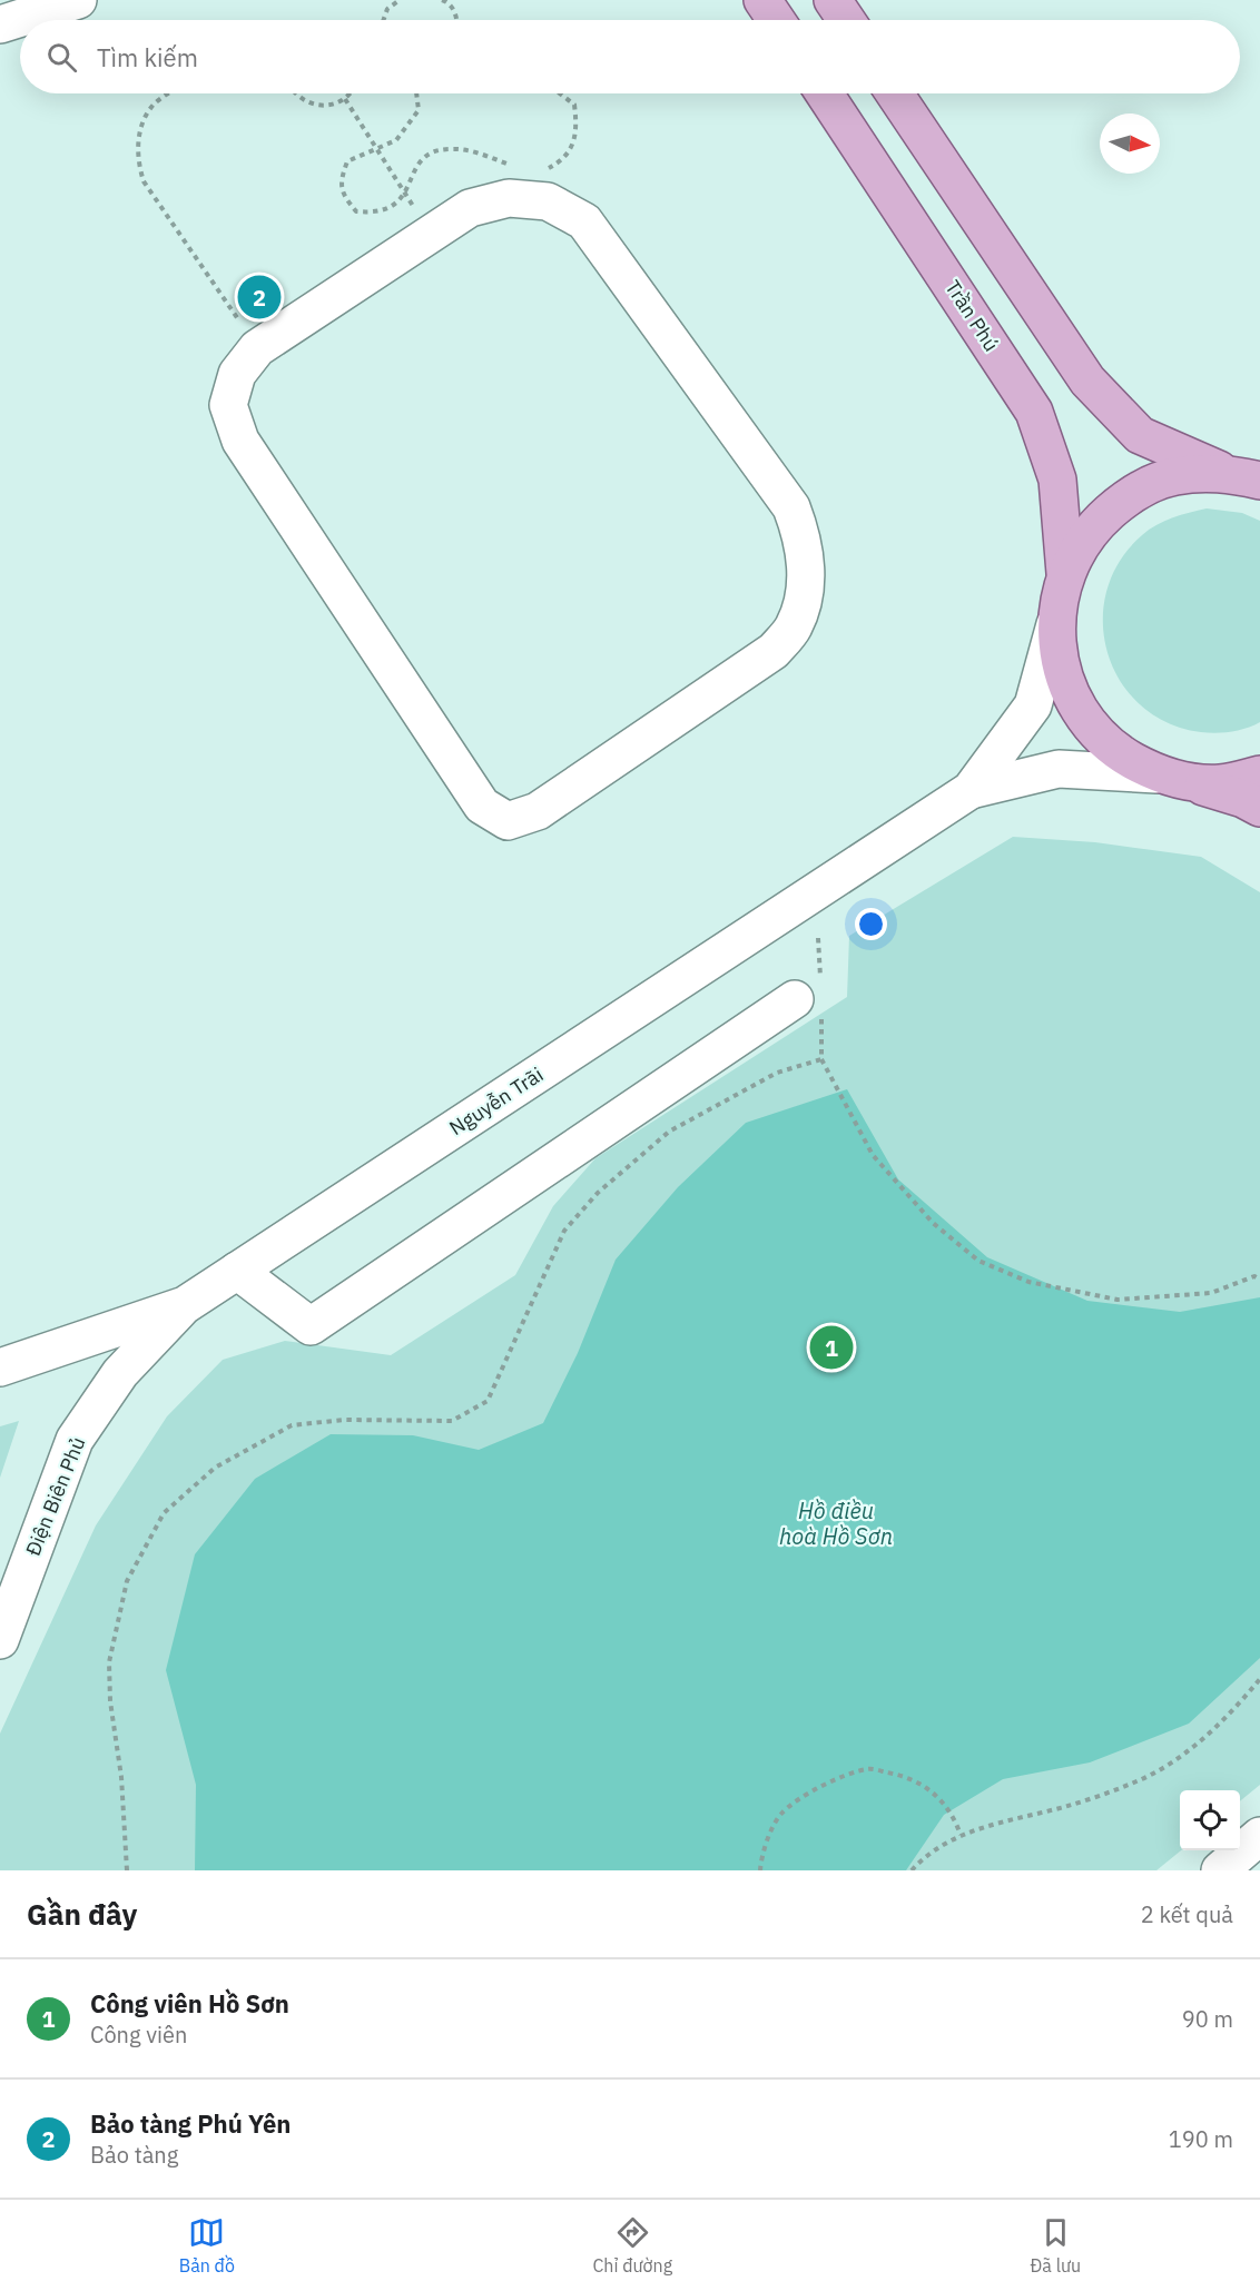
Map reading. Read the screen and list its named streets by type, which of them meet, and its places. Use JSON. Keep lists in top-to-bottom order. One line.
{"streets":{"main road":["Trần Phú"],"street":["Nguyễn Trãi","Điện Biên Phủ"]},"crossings":[["Nguyễn Trãi","Điện Biên Phủ"]],"water":["Hồ điều hoà Hồ Sơn"],"north":"right","page":{"search":"Tìm kiếm","pins":["2","1"],"heading":["Gần đây","2 kết quả"],"list":[{"mark":"1","name":"Công viên Hồ Sơn","note":"Công viên","value":"90 m"},{"mark":"2","name":"Bảo tàng Phú Yên","note":"Bảo tàng","value":"190 m"}],"nav":["Bản đồ","Chỉ đường","Đã lưu"]}}
